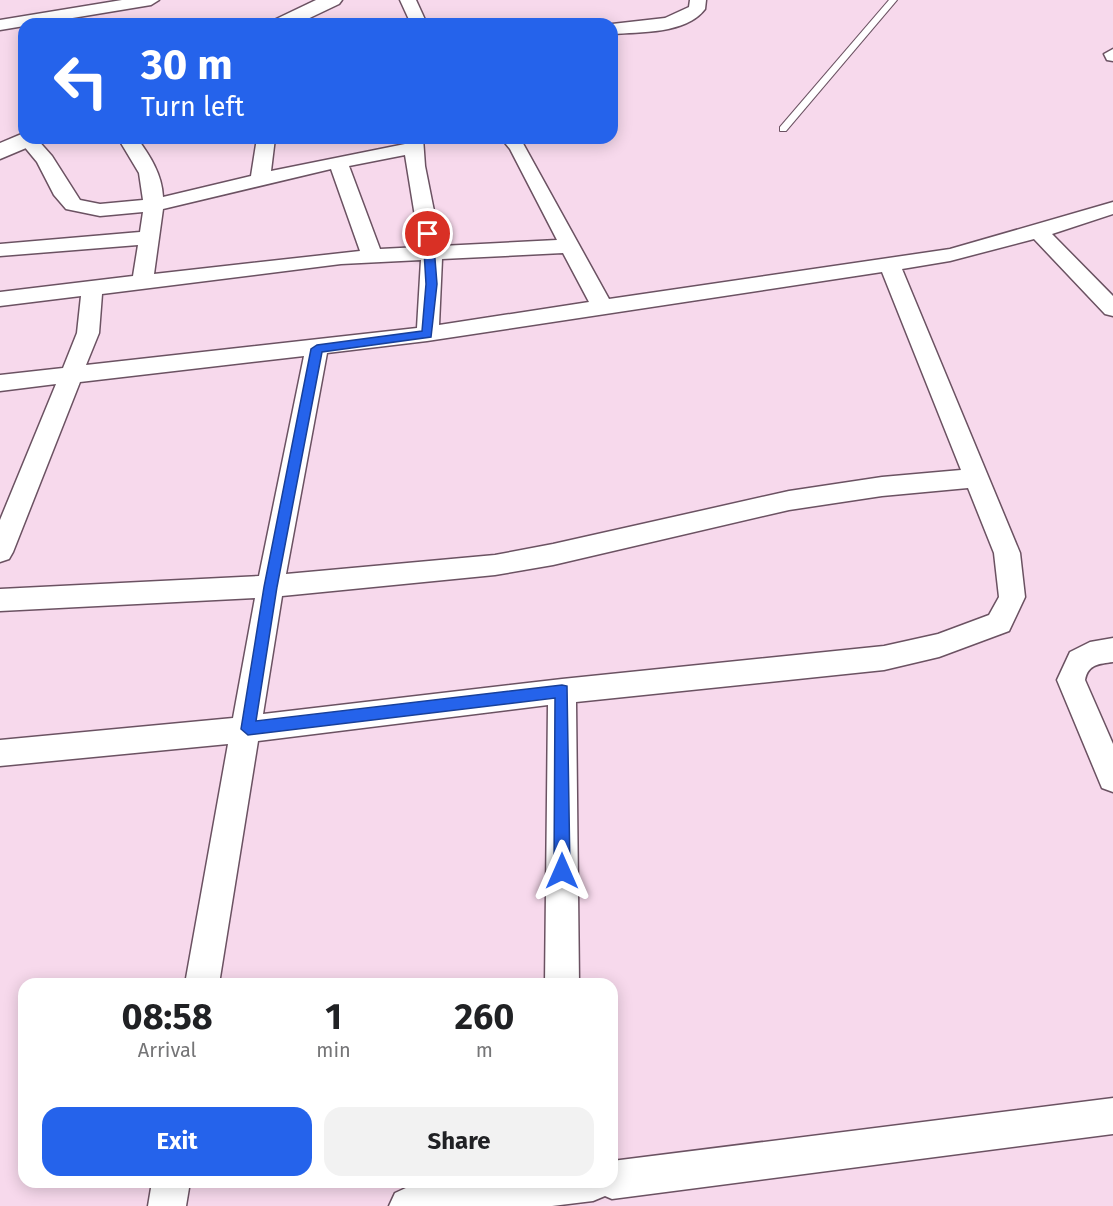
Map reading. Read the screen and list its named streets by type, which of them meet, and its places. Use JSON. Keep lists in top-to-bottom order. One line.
{"page":{"turn":["30 m","Turn left"],"eta":["08:58","Arrival","1","min","260","m"],"buttons":["Exit","Share"]}}
